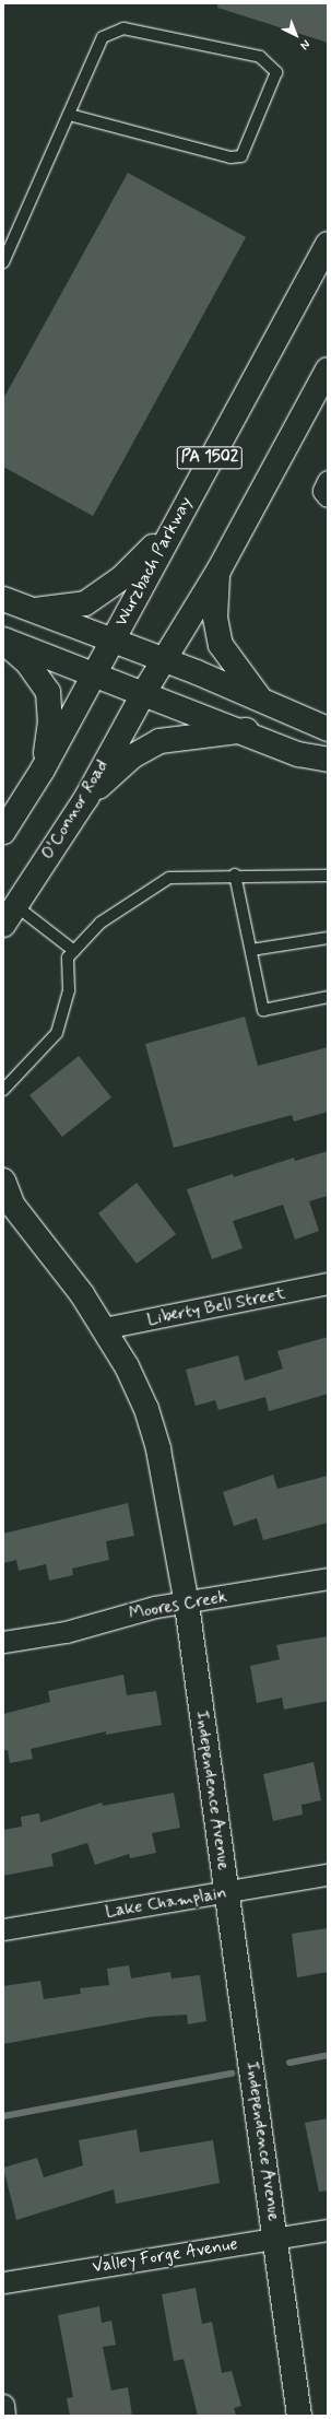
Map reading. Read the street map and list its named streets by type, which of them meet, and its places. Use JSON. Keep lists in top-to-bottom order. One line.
{"streets":{"main road":["PA 1502","Wurzbach Parkway","O'Connor Road","Independence Avenue"],"street":["Liberty Bell Street","Moores Creek","Lake Champlain","Valley Forge Avenue"]},"crossings":[["PA 1502","O'Connor Road"],["Liberty Bell Street","Independence Avenue"],["Moores Creek","Independence Avenue"],["Independence Avenue","Lake Champlain"],["Independence Avenue","Valley Forge Avenue"]],"north":"bottom right"}
